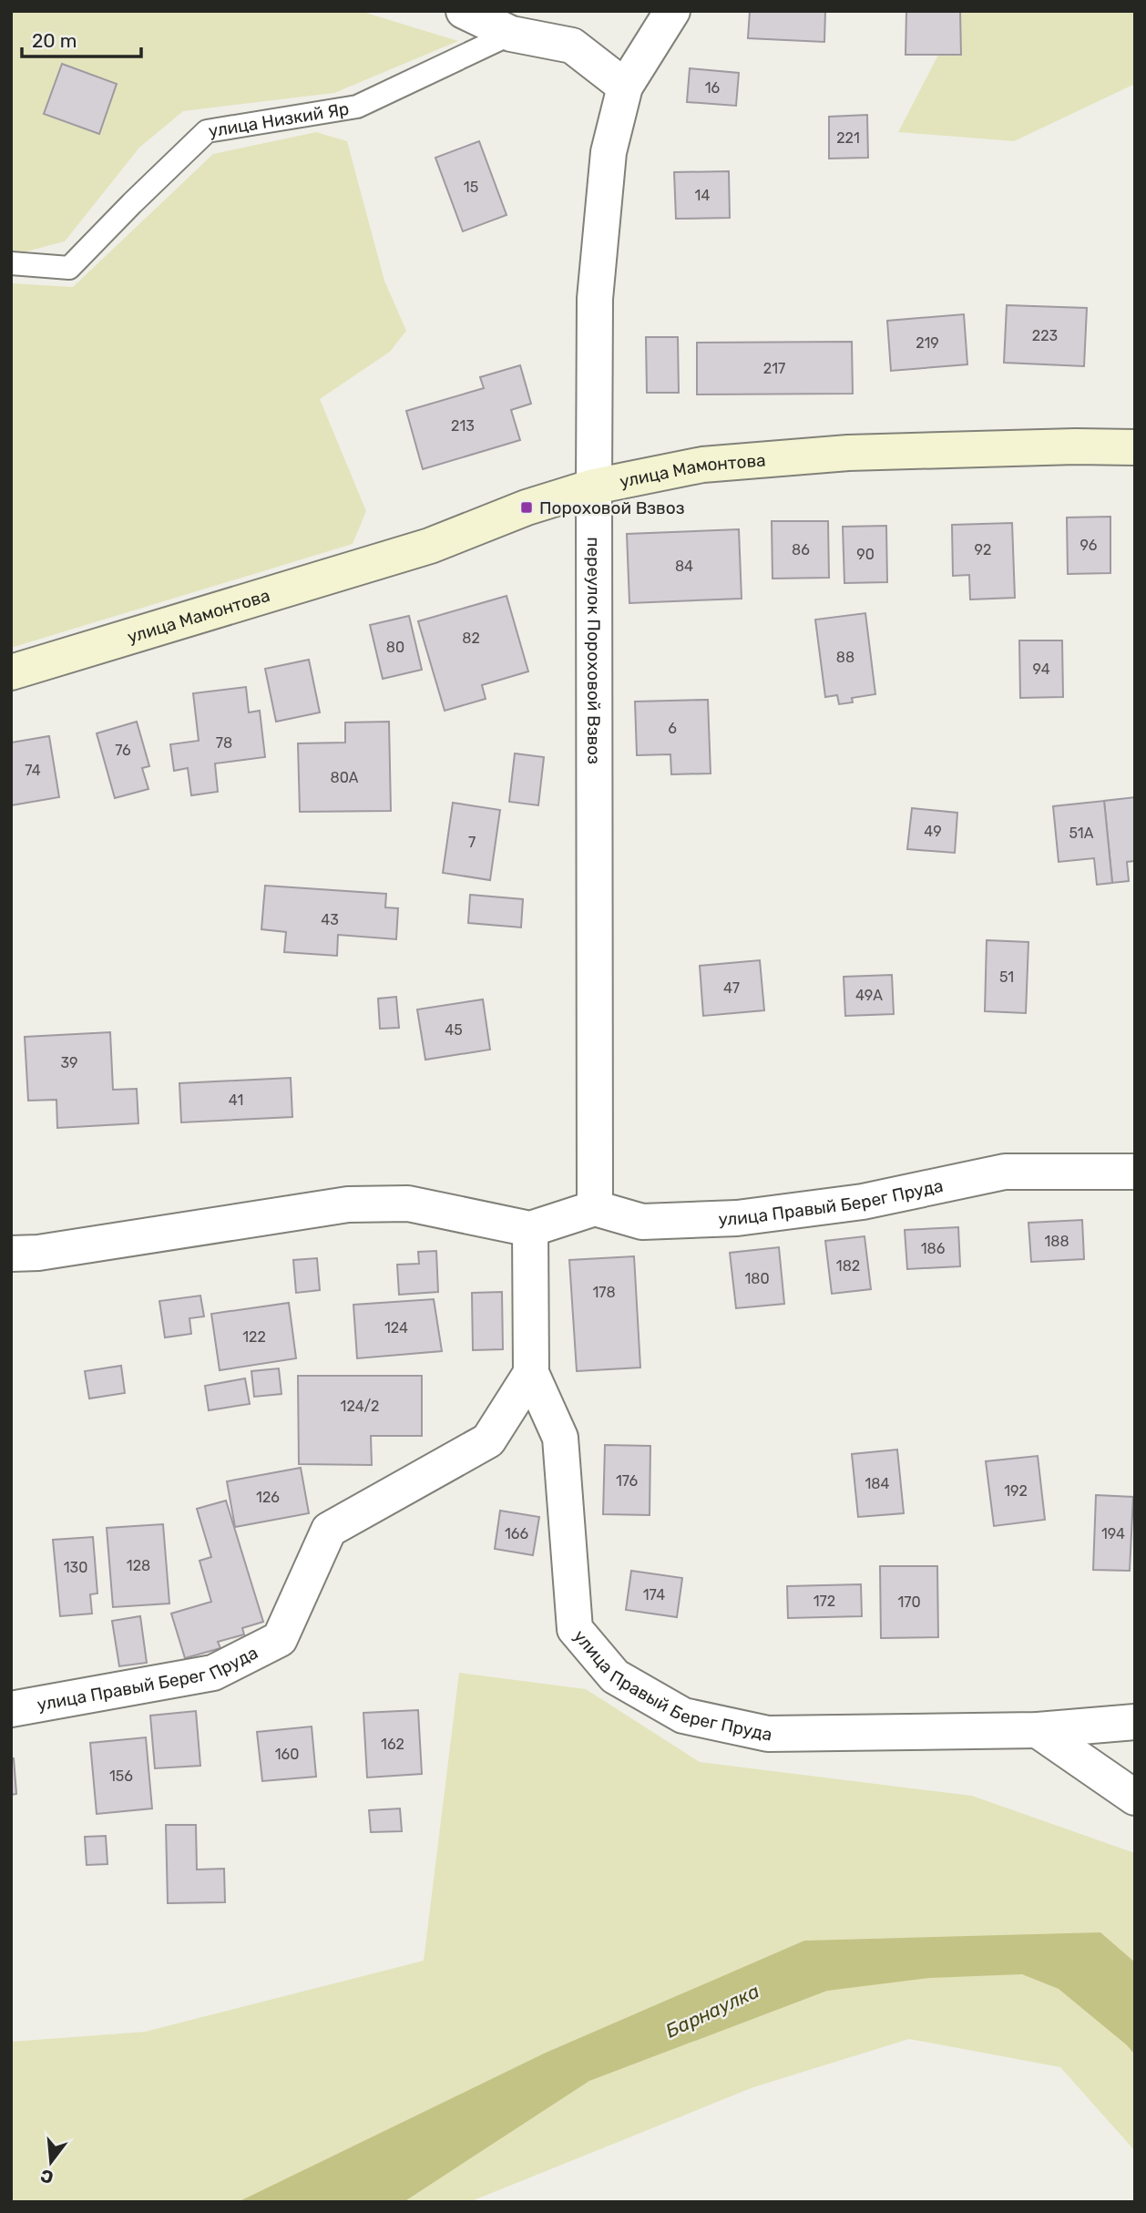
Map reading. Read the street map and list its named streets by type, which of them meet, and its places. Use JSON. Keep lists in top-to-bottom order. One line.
{"streets":{"main road":["улица Мамонтова"],"street":["переулок Пороховой Взвоз","улица Правый Берег Пруда"],"lane":["улица Низкий Яр"]},"crossings":[["улица Мамонтова","переулок Пороховой Взвоз"],["переулок Пороховой Взвоз","улица Правый Берег Пруда"]],"water":["Барнаулка"],"places":{"transit":["Пороховой Взвоз"]},"house_numbers":["16","221","15","14","223","219","217","213","96","86","92","90","84","82","80","88","94","6","78","76","74","80А","49","51А","7","43","51","47","49А","45","39","41","188","186","182","180","178","124","122","124/2","176","184","192","126","166","194","128","130","174","172","170","162","160","156"],"scale_bar":"20 m","north":"bottom"}
